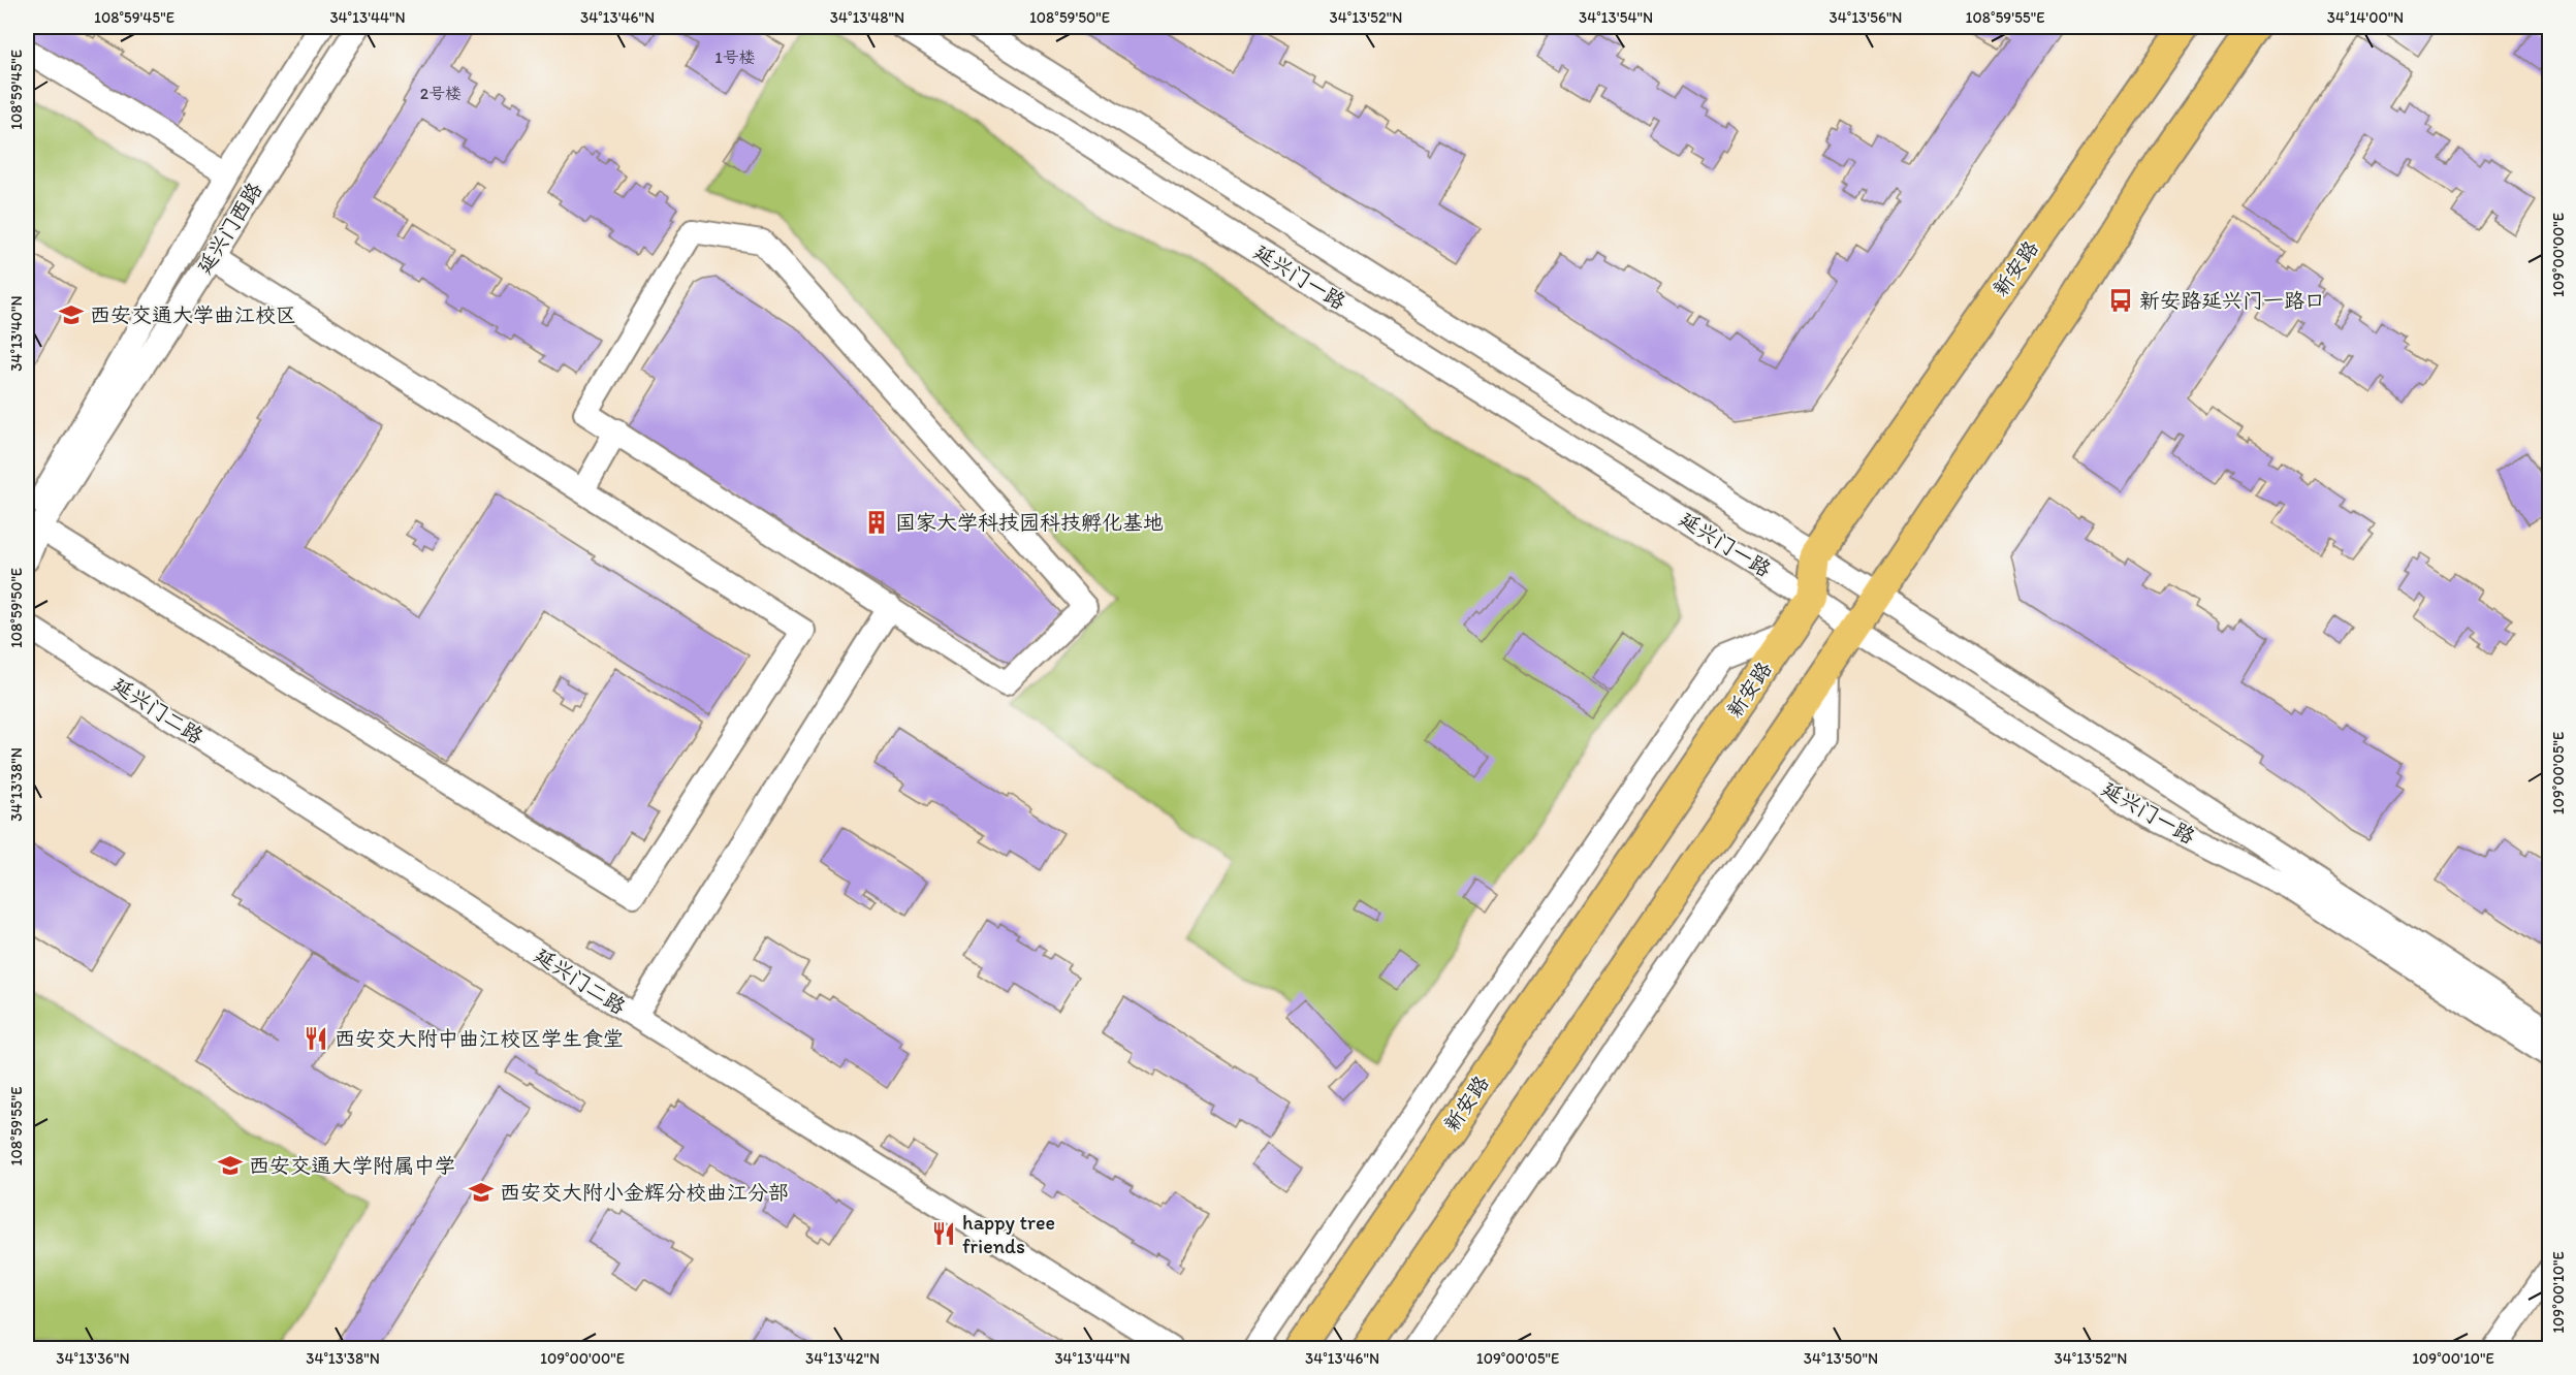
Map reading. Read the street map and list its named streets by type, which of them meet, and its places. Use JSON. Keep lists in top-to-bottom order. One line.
{"streets":{"main road":["新安路"],"street":["延兴门西路","延兴门一路","延兴门二路"]},"crossings":[["新安路","延兴门一路"]],"places":{"bus stop":["新安路延兴门一路口"],"school or university":["西安交通大学曲江校区","西安交通大学附属中学","西安交大附小金辉分校曲江分部"],"building":["国家大学科技园科技孵化基地"],"restaurant":["西安交大附中曲江校区学生食堂","happy tree friends"]},"house_numbers":["1号楼","2号楼"],"coordinates":["108°59'45\"E","34°13'44\"N","34°13'46\"N","34°13'48\"N","108°59'50\"E","34°13'52\"N","34°13'54\"N","34°13'56\"N","108°59'55\"E","34°14'00\"N","109°00'00\"E","34°13'40\"N","109°00'05\"E","34°13'38\"N","109°00'10\"E","34°13'36\"N","34°13'42\"N","34°13'50\"N"]}
